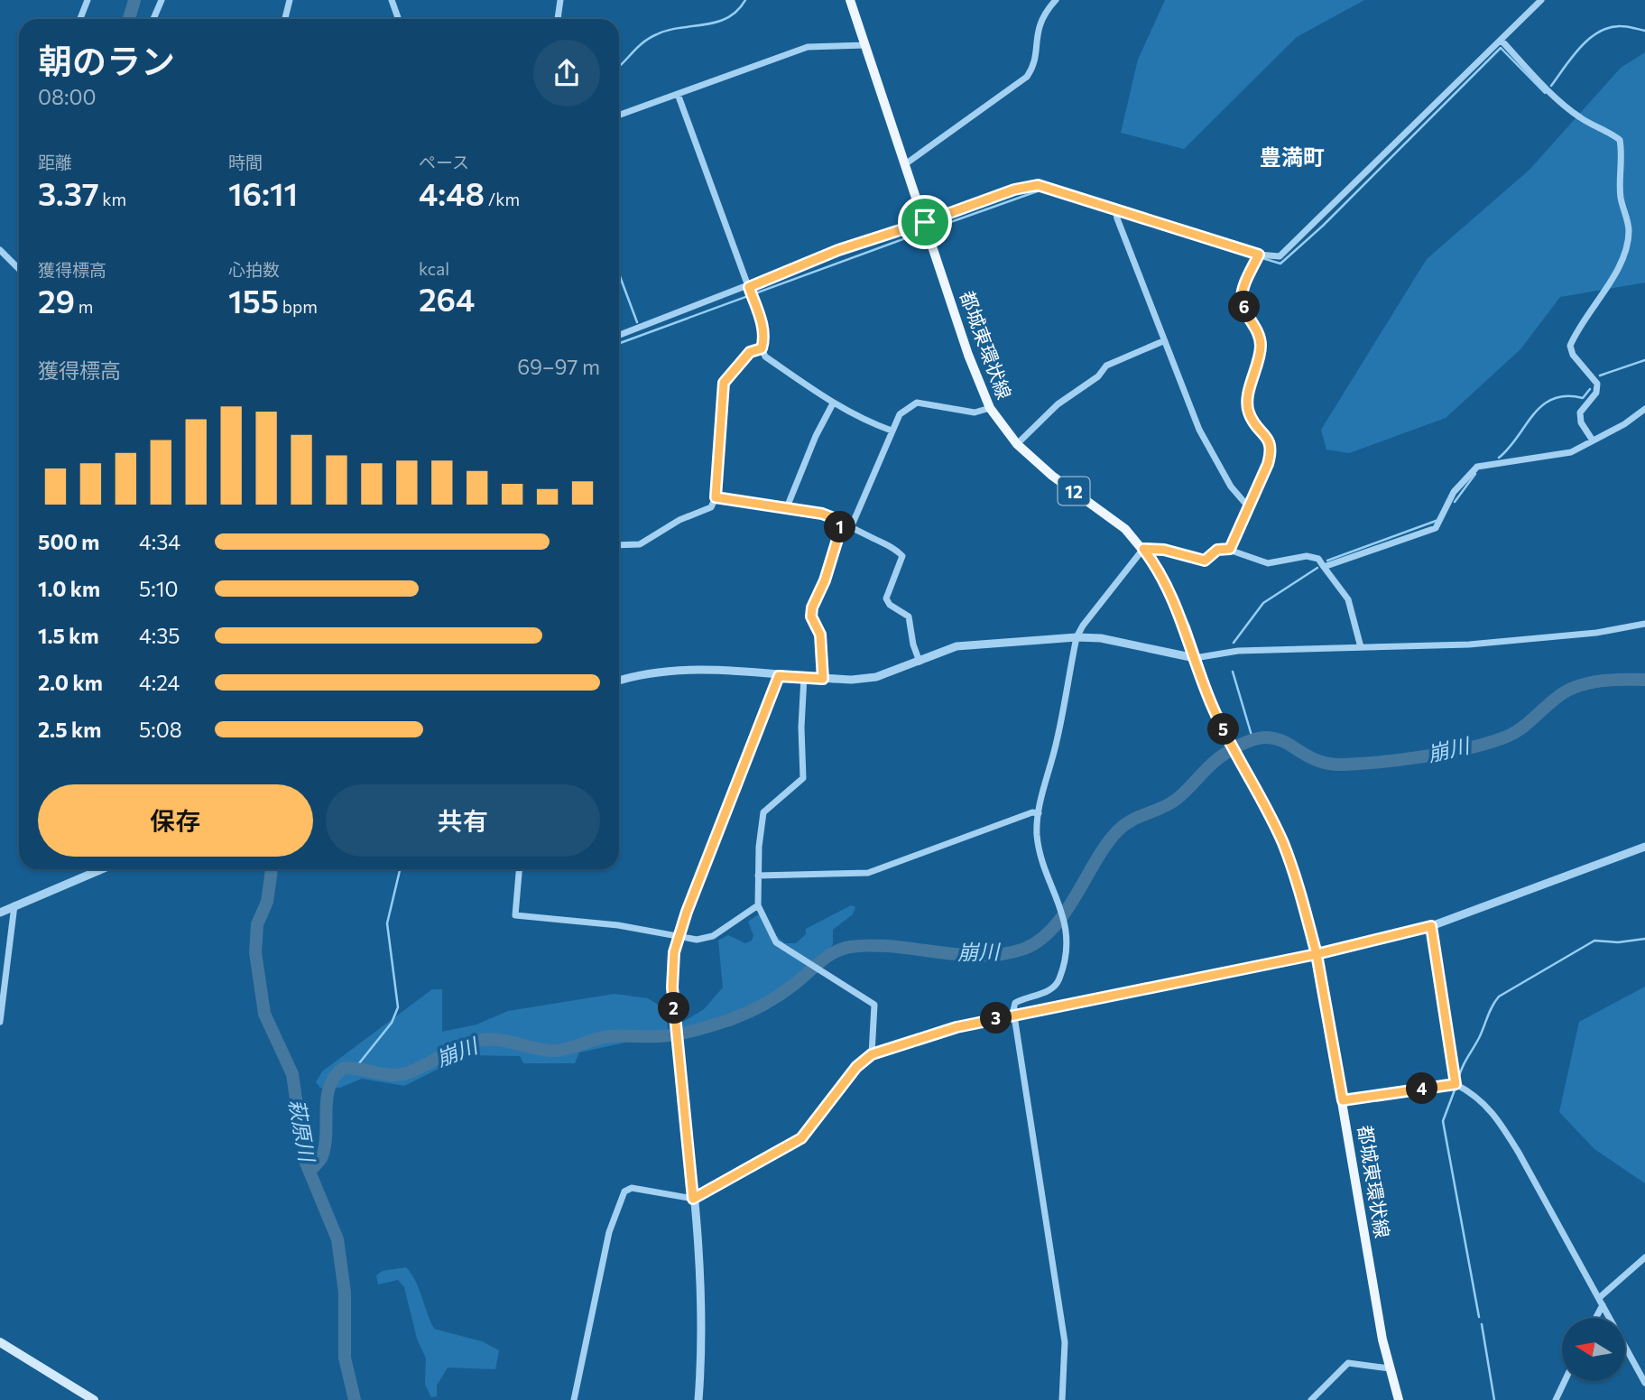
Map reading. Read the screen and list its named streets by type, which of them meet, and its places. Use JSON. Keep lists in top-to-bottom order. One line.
{"streets":{"main road":["都城東環状線","12"]},"districts":["豊満町"],"water":["崩川","萩原川"],"north":"left","page":{"heading":["朝のラン","08:00"],"stats":[["距離","3.37 km"],["時間","16:11"],["ペース","4:48 /km"],["獲得標高","29 m"],["心拍数","155 bpm"],["kcal","264"]],"pins":["6","1","5","2","3","4"],"chart":["獲得標高","69–97 m"],"list":[{"name":"500 m","note":"4:34"},{"name":"1.0 km","note":"5:10"},{"name":"1.5 km","note":"4:35"},{"name":"2.0 km","note":"4:24"},{"name":"2.5 km","note":"5:08"}],"buttons":["保存","共有"]}}
